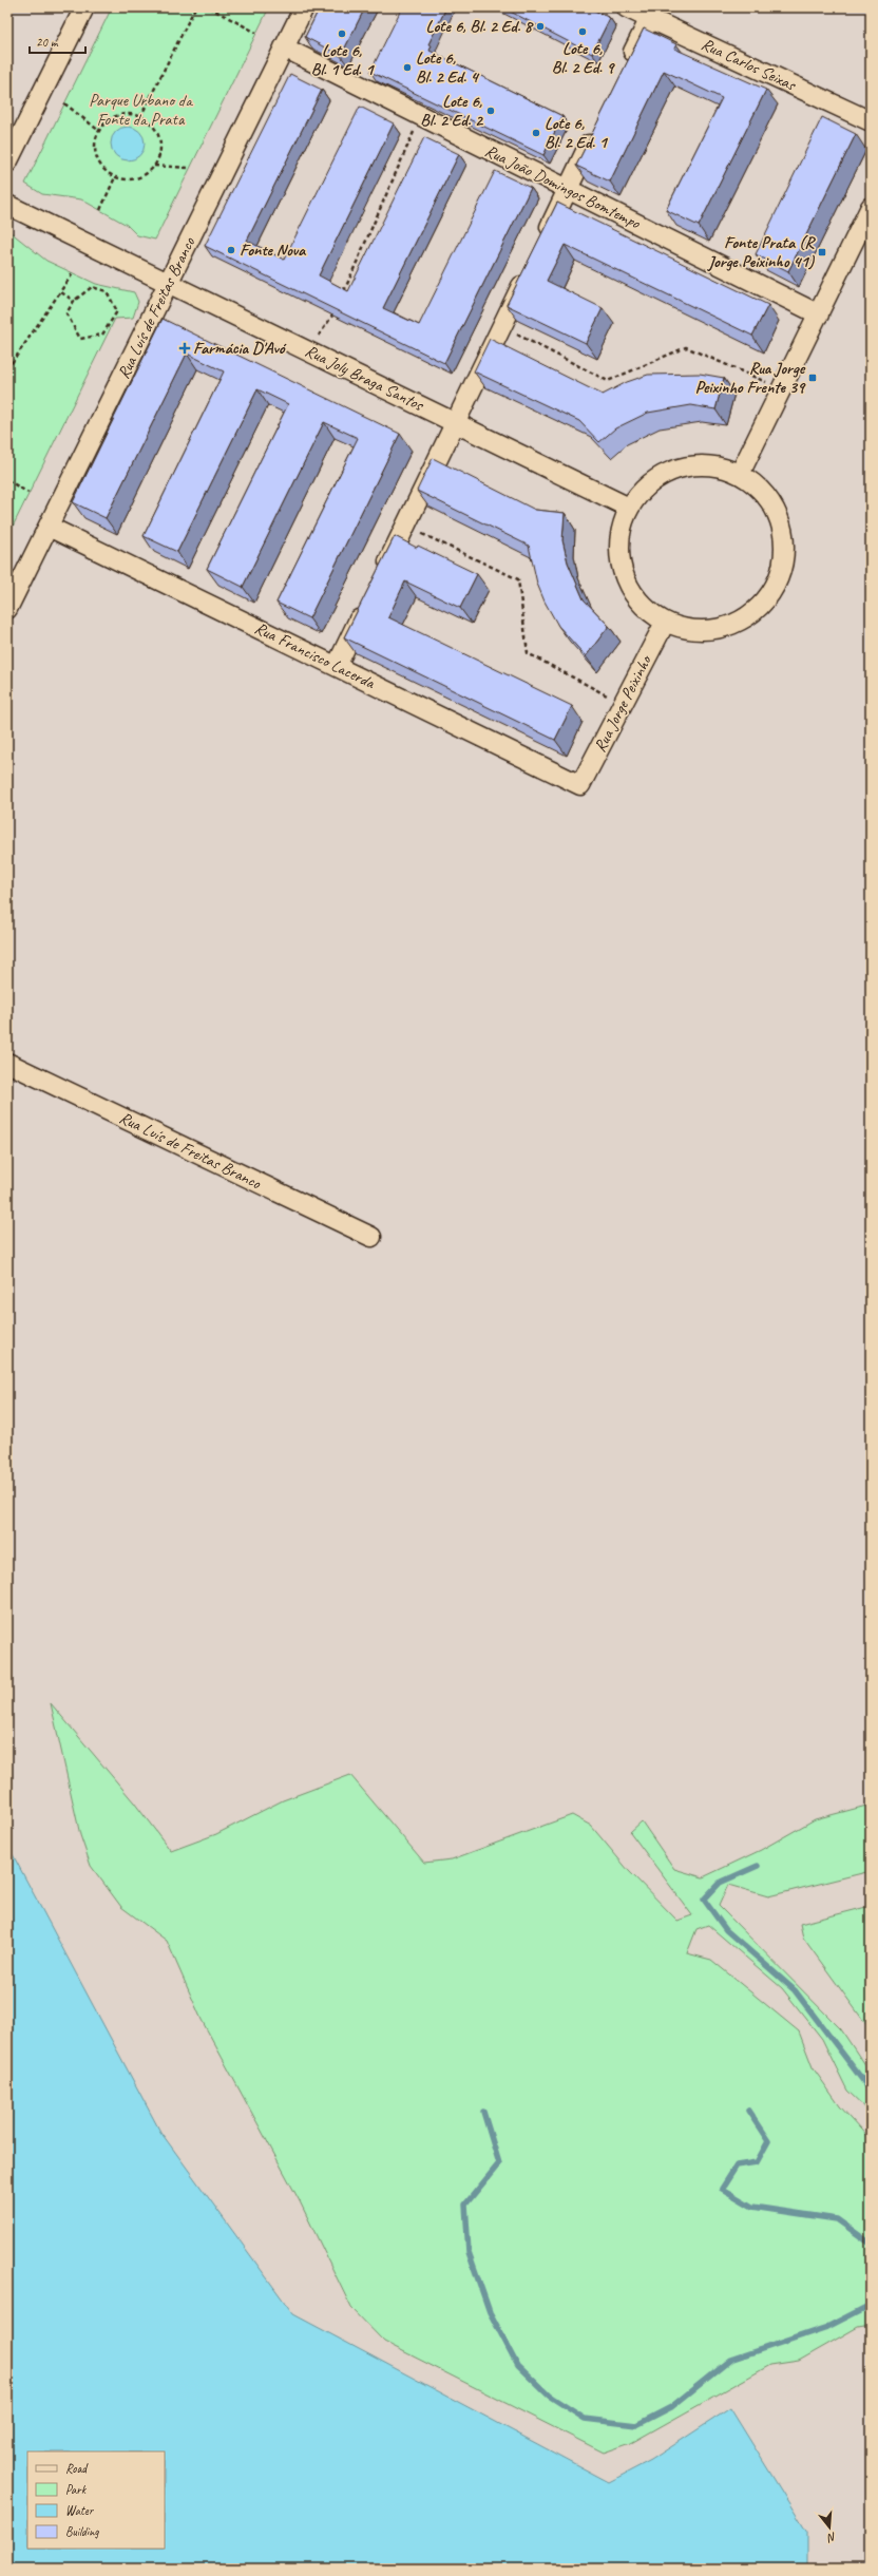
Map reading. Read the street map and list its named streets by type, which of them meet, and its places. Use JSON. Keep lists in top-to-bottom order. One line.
{"streets":{"street":["Rua Carlos Seixas","Rua João Domingos Bomtempo","Rua Luís de Freitas Branco","Rua Joly Braga Santos","Rua Francisco Lacerda","Rua Jorge Peixinho"]},"crossings":[["Rua João Domingos Bomtempo","Rua Luís de Freitas Branco"],["Rua Luís de Freitas Branco","Rua Joly Braga Santos"],["Rua Luís de Freitas Branco","Rua Francisco Lacerda"],["Rua Francisco Lacerda","Rua Jorge Peixinho"]],"parks":["Parque Urbano da Fonte da Prata"],"places":{"other":["Lote 6, Bl. 2 Ed. 8","Lote 6, Bl. 2 Ed. 9","Lote 6, Bl. 1 Ed. 1","Lote 6, Bl. 2 Ed. 4","Lote 6, Bl. 2 Ed. 2","Lote 6, Bl. 2 Ed. 1","Fonte Nova"],"transit":["Fonte Prata (R Jorge Peixinho 41)","Rua Jorge Peixinho Frente 39"],"health":["Farmácia D'Avó"]},"legend":["Road","Park","Water","Building"],"scale_bar":"20 m","north":"bottom"}
